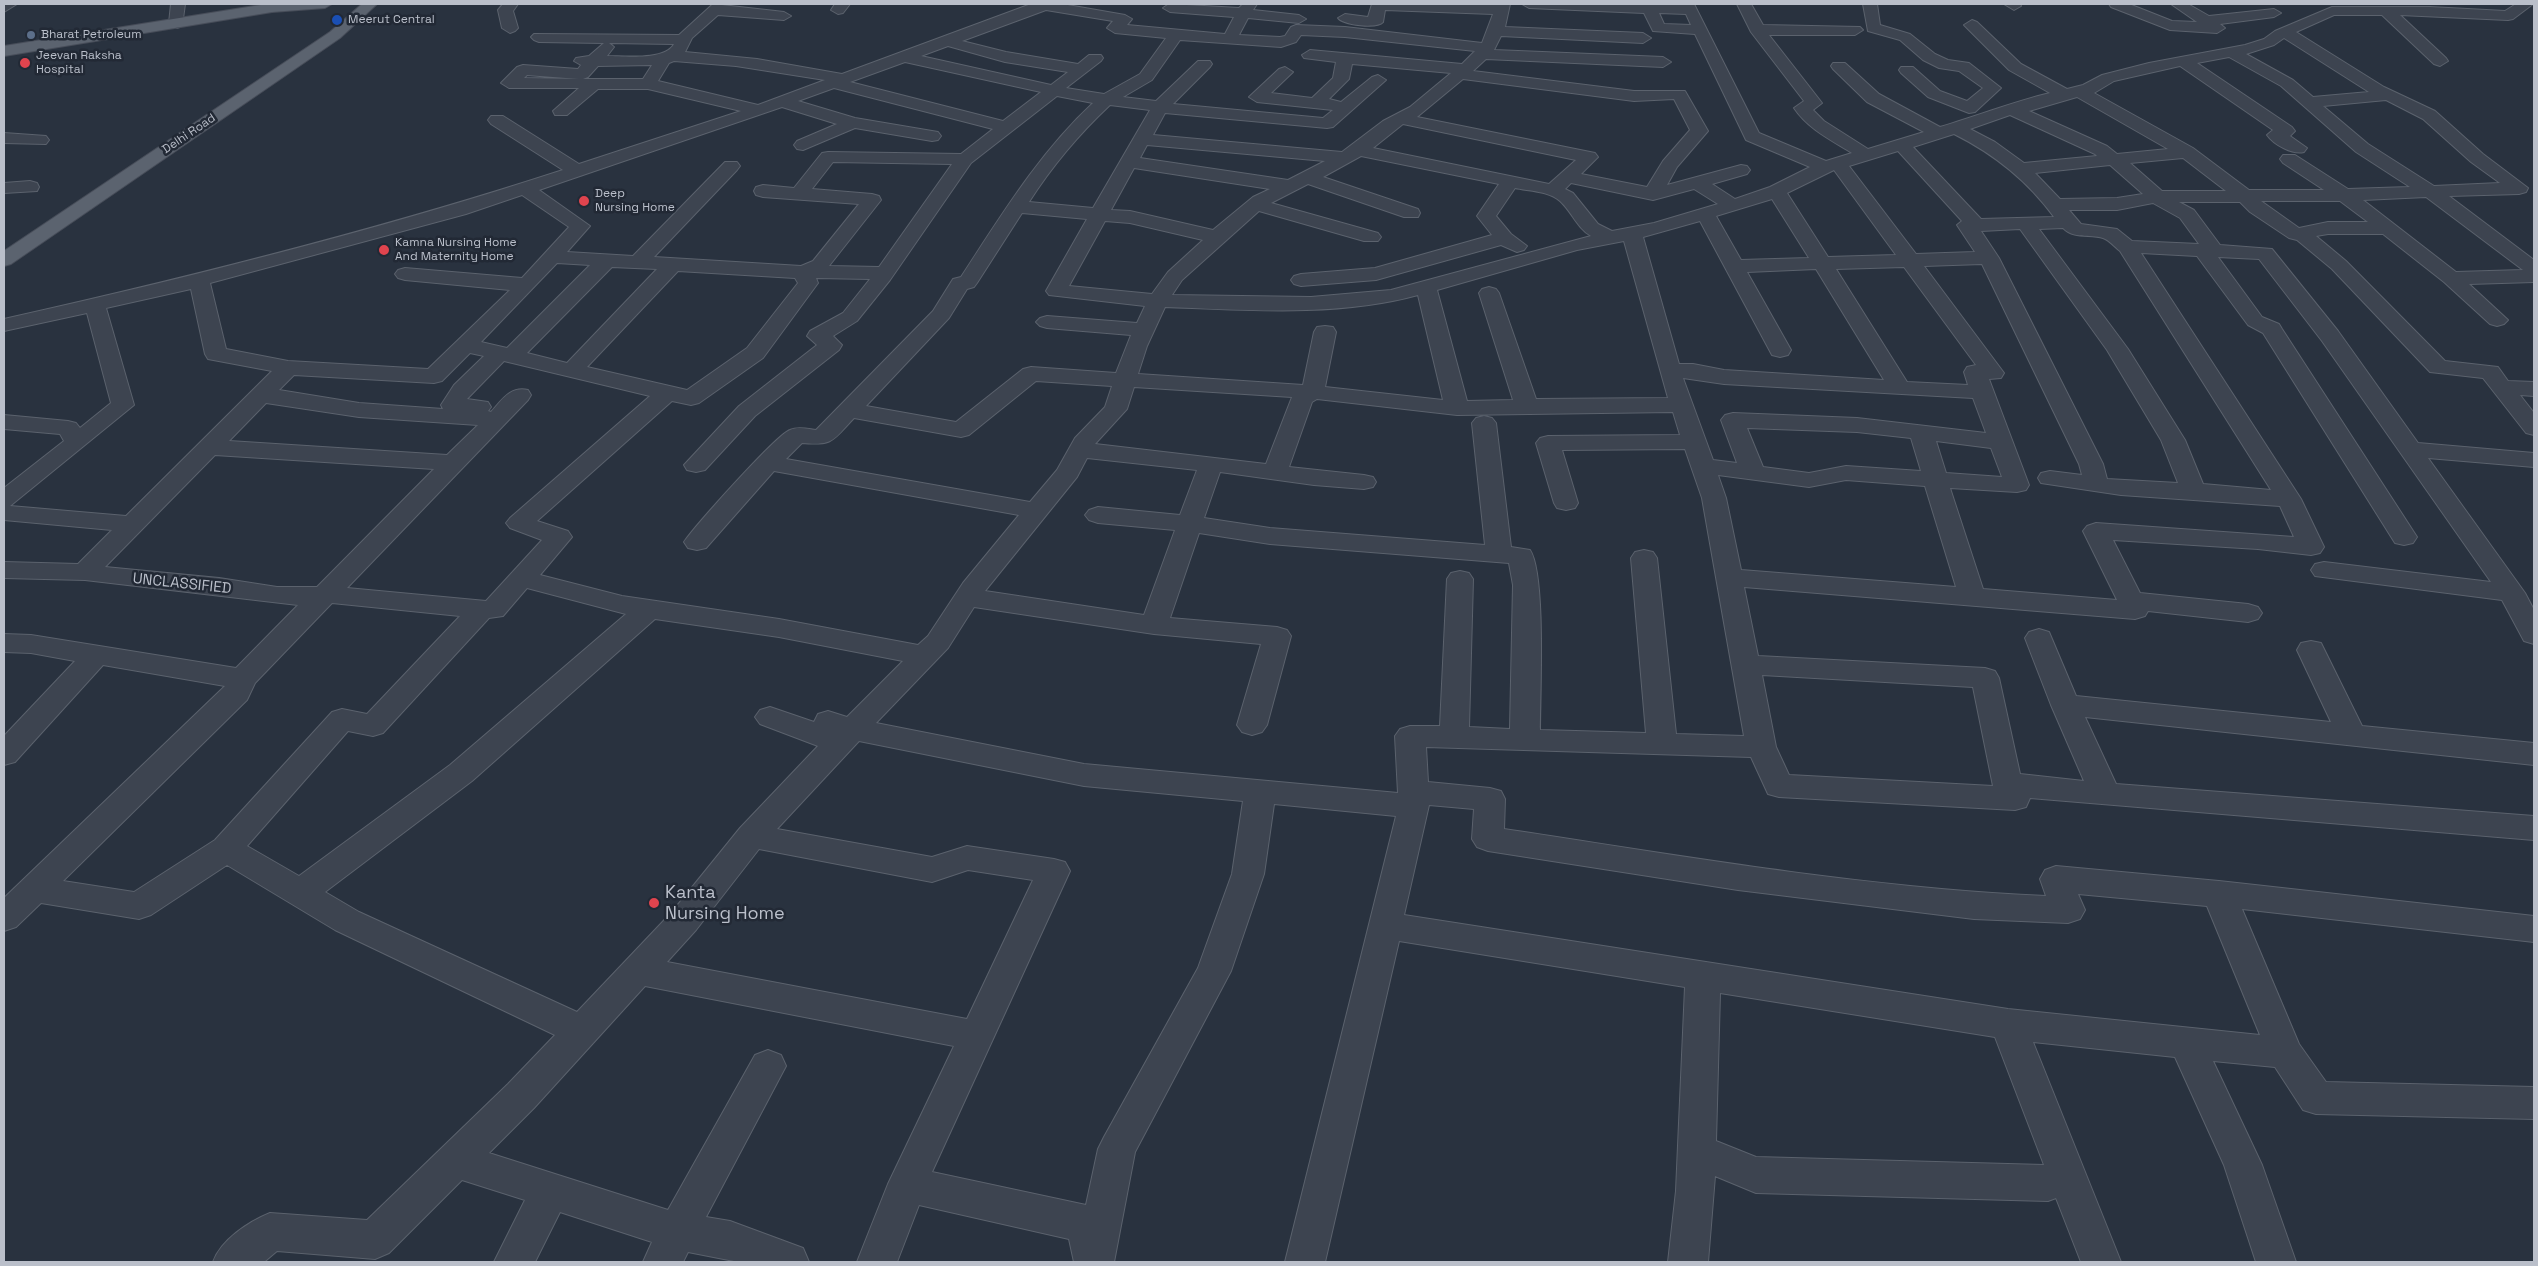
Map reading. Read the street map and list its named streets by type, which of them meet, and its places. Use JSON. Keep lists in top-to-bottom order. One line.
{"streets":{"main road":["Delhi Road"],"street":["UNCLASSIFIED"]},"places":["Meerut Central","Bharat Petroleum","Jeevan Raksha Hospital","Deep Nursing Home","Kamna Nursing Home And Maternity Home","Kanta Nursing Home"]}
